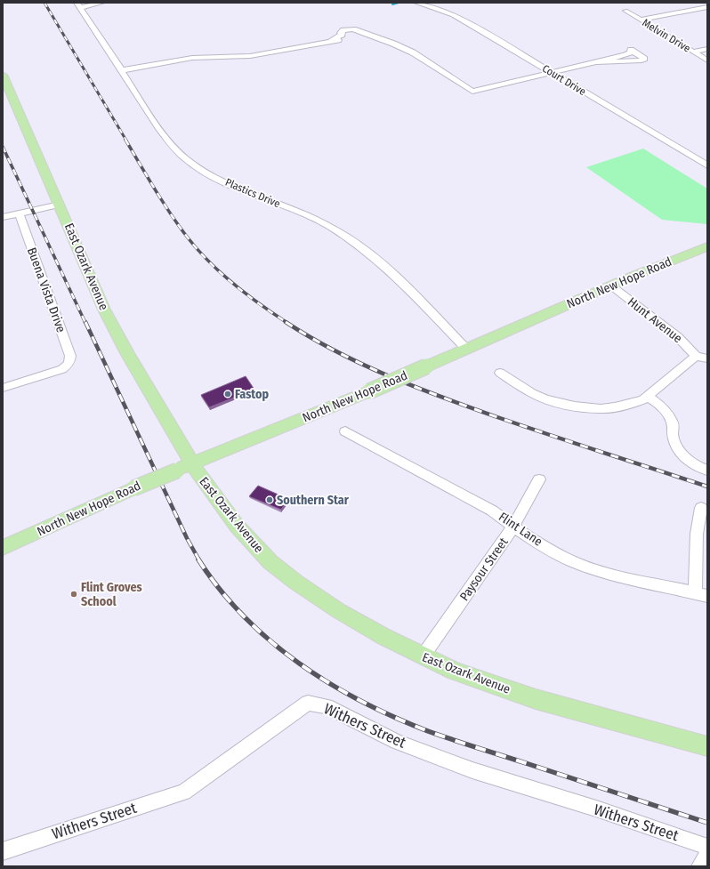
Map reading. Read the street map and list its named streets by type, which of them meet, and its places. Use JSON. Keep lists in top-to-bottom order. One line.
{"streets":{"main road":["East Ozark Avenue","North New Hope Road"],"street":["Melvin Drive","Court Drive","Plastics Drive","Buena Vista Drive","Hunt Avenue","Flint Lane","Paysour Street","Withers Street"]},"crossings":[["Plastics Drive","North New Hope Road"],["East Ozark Avenue","North New Hope Road"],["East Ozark Avenue","Paysour Street"],["North New Hope Road","Hunt Avenue"],["Flint Lane","Paysour Street"]],"places":["Fastop","Southern Star","Flint Groves School"]}
